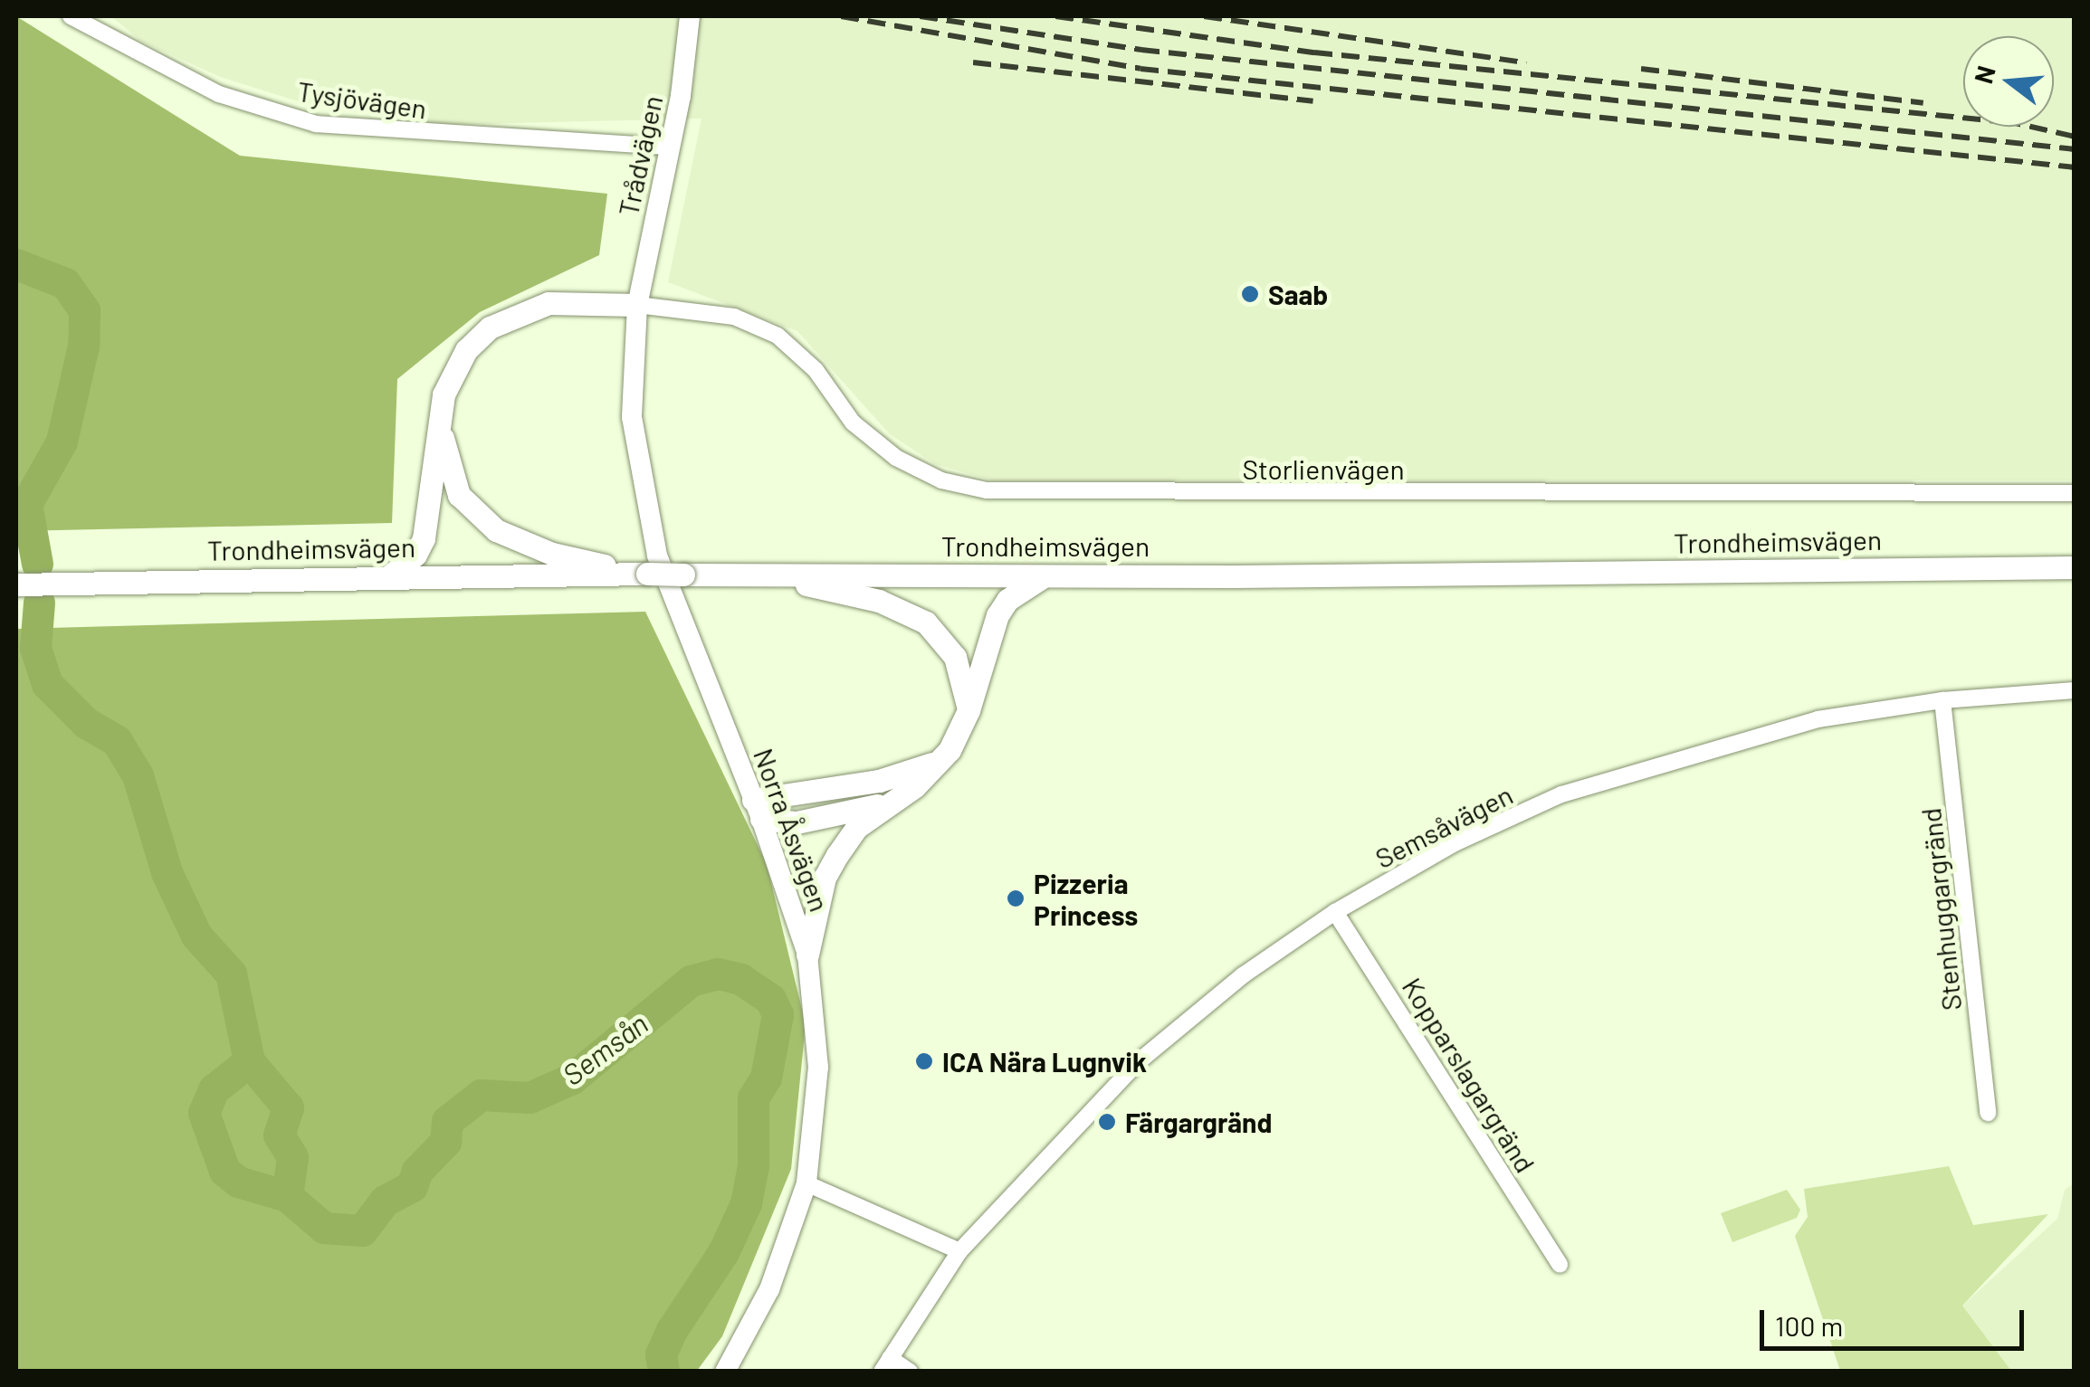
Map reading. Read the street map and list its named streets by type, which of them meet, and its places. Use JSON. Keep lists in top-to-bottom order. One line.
{"streets":{"main road":["Trondheimsvägen"],"street":["Tysjövägen","Trådvägen","Storlienvägen","Semsåvägen","Norra Åsvägen","Stenhuggargränd","Kopparslagargränd"]},"crossings":[["Tysjövägen","Trådvägen"],["Trådvägen","Storlienvägen"],["Trådvägen","Norra Åsvägen"],["Storlienvägen","Norra Åsvägen"],["Trondheimsvägen","Norra Åsvägen"],["Semsåvägen","Stenhuggargränd"],["Semsåvägen","Kopparslagargränd"]],"water":["Semsån"],"places":["Saab","Pizzeria Princess","ICA Nära Lugnvik","Färgargränd"],"scale_bar":"100 m","north":"left"}
